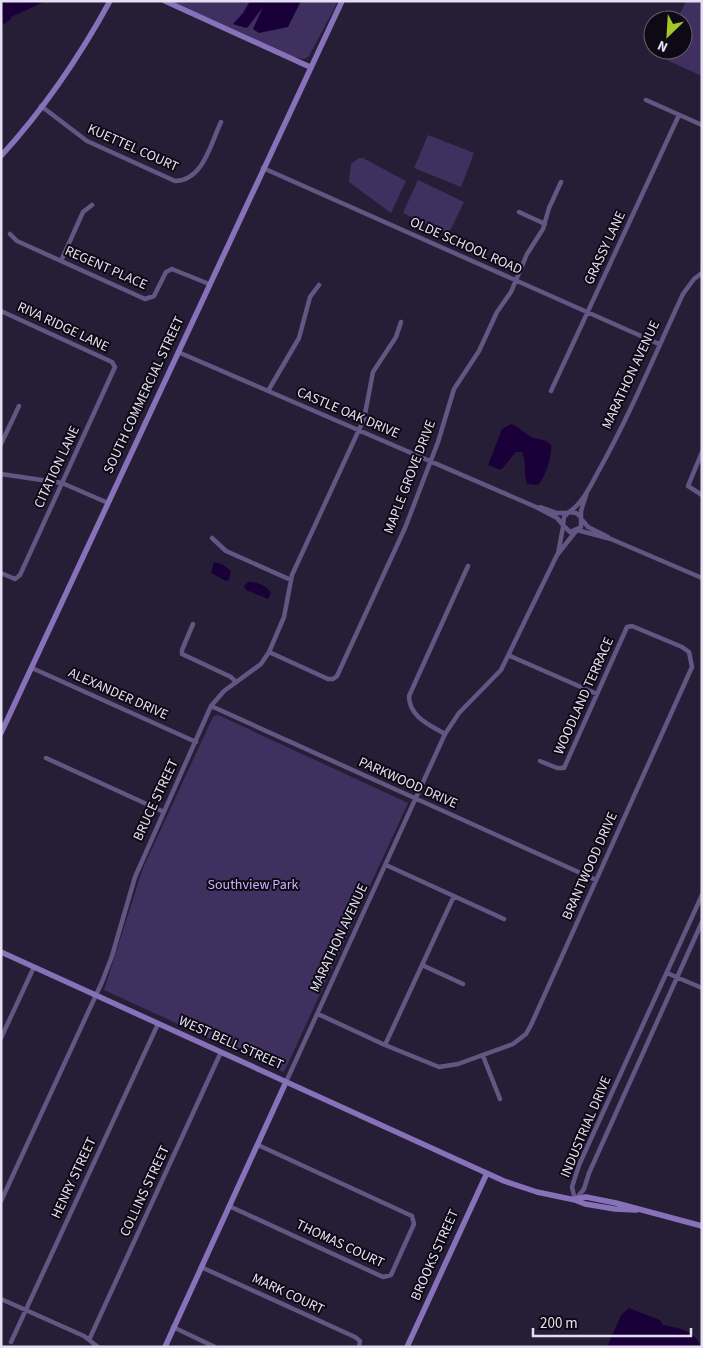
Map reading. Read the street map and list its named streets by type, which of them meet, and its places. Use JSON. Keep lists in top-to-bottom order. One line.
{"streets":{"main road":["MARATHON AVENUE","SOUTH COMMERCIAL STREET","WEST BELL STREET","BROOKS STREET"],"street":["KUETTEL COURT","OLDE SCHOOL ROAD","GRASSY LANE","REGENT PLACE","RIVA RIDGE LANE","CASTLE OAK DRIVE","CITATION LANE","MAPLE GROVE DRIVE","ALEXANDER DRIVE","WOODLAND TERRACE","PARKWOOD DRIVE","BRUCE STREET","BRANTWOOD DRIVE","INDUSTRIAL DRIVE","HENRY STREET","COLLINS STREET","THOMAS COURT","MARK COURT"]},"crossings":[["OLDE SCHOOL ROAD","GRASSY LANE"],["OLDE SCHOOL ROAD","MARATHON AVENUE"],["OLDE SCHOOL ROAD","SOUTH COMMERCIAL STREET"],["OLDE SCHOOL ROAD","MAPLE GROVE DRIVE"],["REGENT PLACE","SOUTH COMMERCIAL STREET"],["RIVA RIDGE LANE","CITATION LANE"],["MARATHON AVENUE","CASTLE OAK DRIVE"],["MARATHON AVENUE","PARKWOOD DRIVE"],["MARATHON AVENUE","BRANTWOOD DRIVE"],["MARATHON AVENUE","WEST BELL STREET"],["MARATHON AVENUE","THOMAS COURT"],["MARATHON AVENUE","MARK COURT"],["SOUTH COMMERCIAL STREET","CASTLE OAK DRIVE"],["SOUTH COMMERCIAL STREET","ALEXANDER DRIVE"],["CASTLE OAK DRIVE","MAPLE GROVE DRIVE"],["CASTLE OAK DRIVE","BRUCE STREET"],["MAPLE GROVE DRIVE","BRUCE STREET"],["ALEXANDER DRIVE","BRUCE STREET"],["WOODLAND TERRACE","BRANTWOOD DRIVE"],["PARKWOOD DRIVE","BRUCE STREET"],["PARKWOOD DRIVE","BRANTWOOD DRIVE"],["BRUCE STREET","WEST BELL STREET"],["WEST BELL STREET","HENRY STREET"],["WEST BELL STREET","COLLINS STREET"],["WEST BELL STREET","BROOKS STREET"]],"parks":["Southview Park"],"scale_bar":"200 m","north":"bottom left"}
